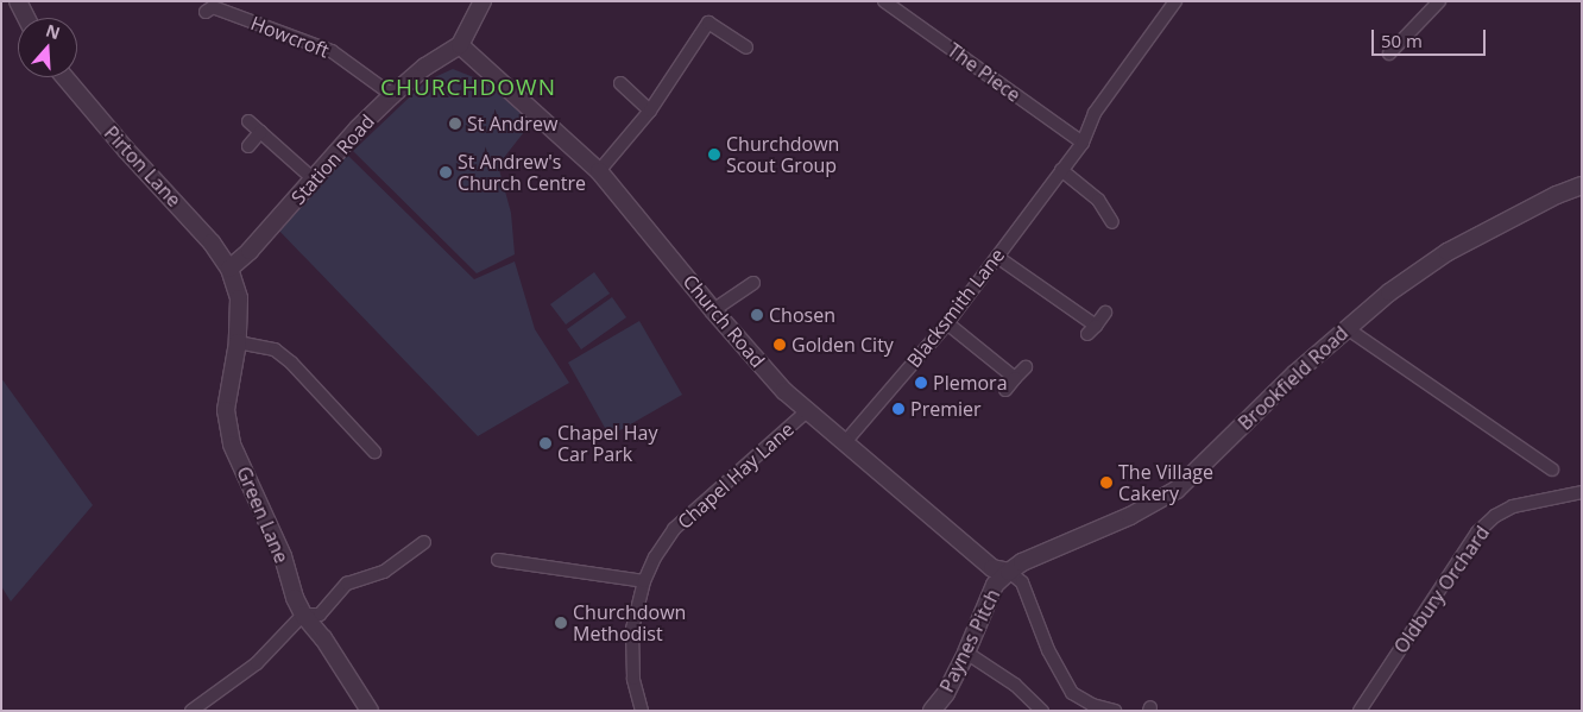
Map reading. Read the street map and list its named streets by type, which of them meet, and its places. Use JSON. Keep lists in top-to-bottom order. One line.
{"streets":{"street":["Howcroft","The Piece","Station Road","Pirton Lane","Blacksmith Lane","Church Road","Brookfield Road","Chapel Hay Lane","Green Lane","Oldbury Orchard","Paynes Pitch"]},"crossings":[["Howcroft","Station Road"],["The Piece","Blacksmith Lane"],["Station Road","Pirton Lane"],["Station Road","Church Road"],["Station Road","Green Lane"],["Pirton Lane","Green Lane"],["Blacksmith Lane","Church Road"],["Church Road","Brookfield Road"],["Church Road","Chapel Hay Lane"],["Church Road","Paynes Pitch"],["Brookfield Road","Paynes Pitch"]],"districts":["CHURCHDOWN"],"places":["St Andrew","Churchdown Scout Group","St Andrew's Church Centre","Chosen","Golden City","Plemora","Premier","Chapel Hay Car Park","The Village Cakery","Churchdown Methodist"],"scale_bar":"50 m","north":"top"}
